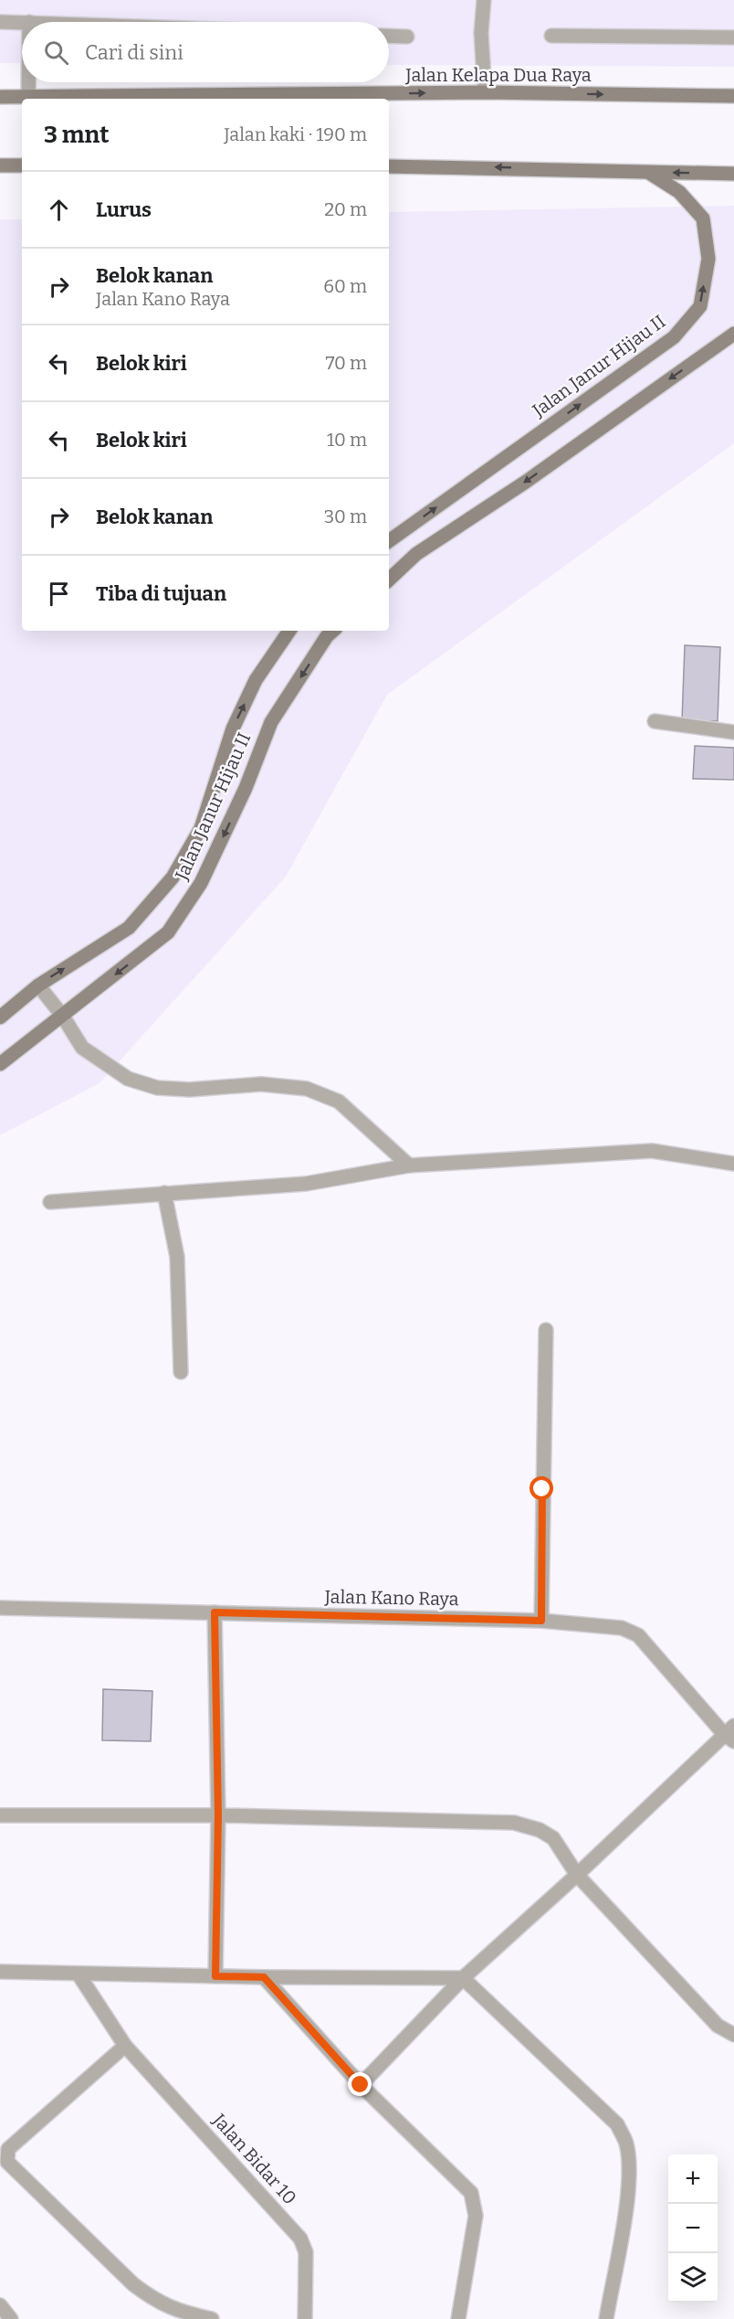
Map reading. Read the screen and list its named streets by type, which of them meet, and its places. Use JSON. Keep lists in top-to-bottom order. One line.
{"streets":{"street":["Jalan Kelapa Dua Raya","Jalan Janur Hijau II","Jalan Kano Raya","Jalan Bidar 10"]},"page":{"search":"Cari di sini","heading":["3 mnt","Jalan kaki · 190 m"],"list":[["Lurus","20 m"],["Belok kanan","Jalan Kano Raya","60 m"],["Belok kiri","70 m"],["Belok kiri","10 m"],["Belok kanan","30 m"],"Tiba di tujuan"],"map_buttons":["+","−"]}}
